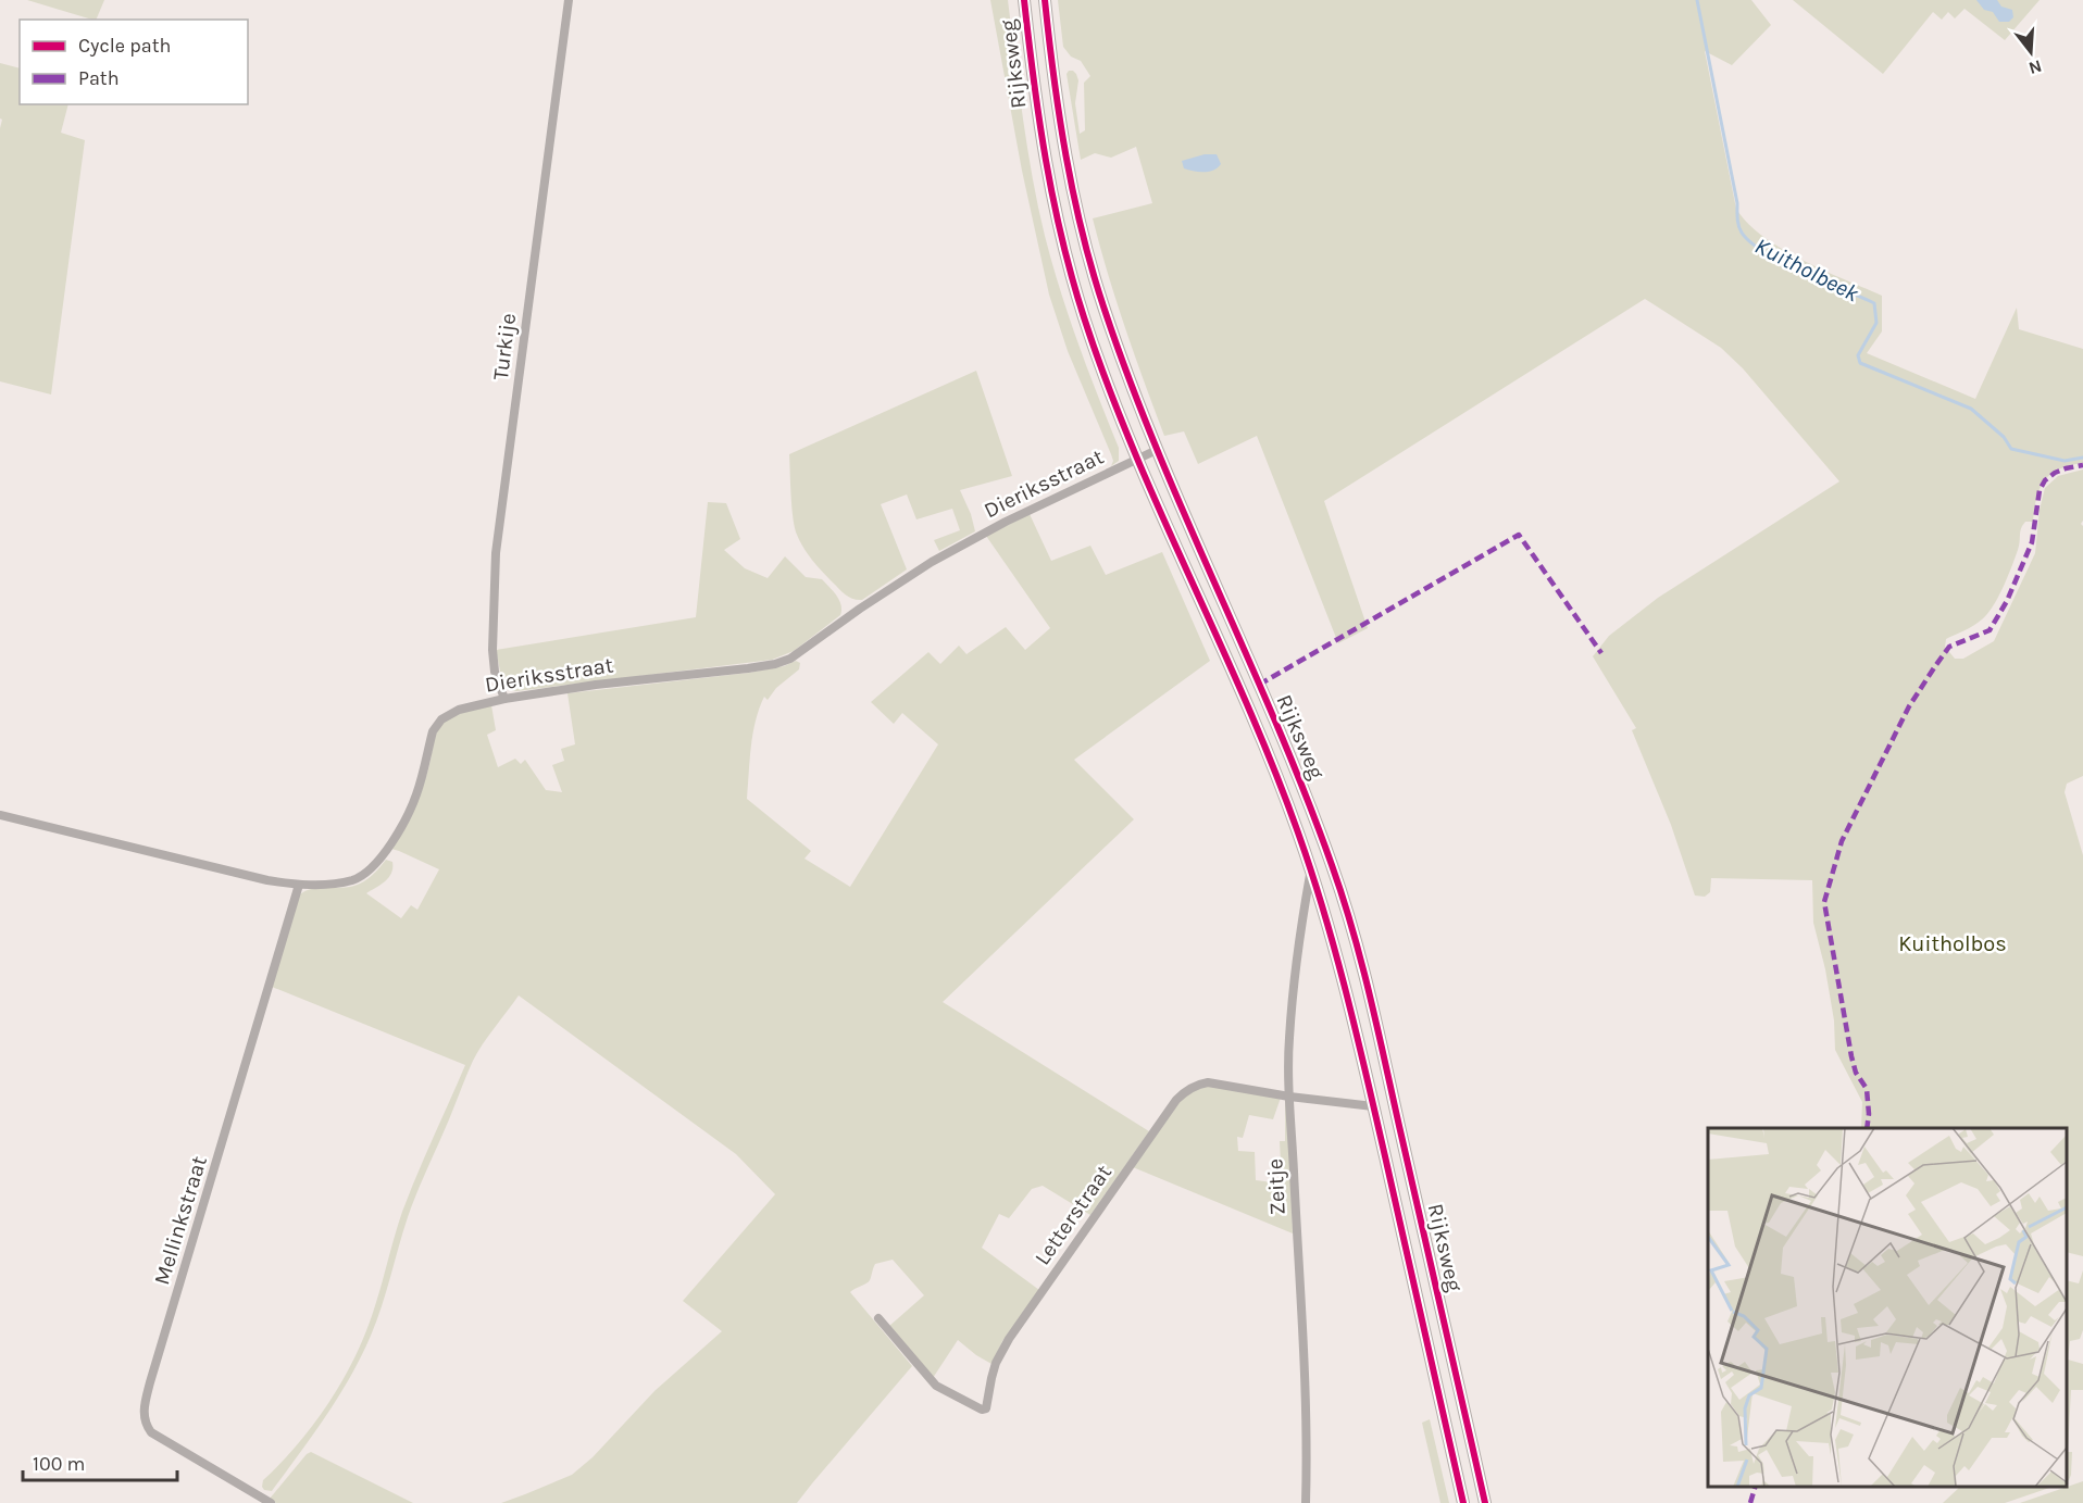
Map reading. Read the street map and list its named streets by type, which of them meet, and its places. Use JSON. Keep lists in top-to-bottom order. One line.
{"streets":{"highway":["Rijksweg"],"street":["Turkije","Dieriksstraat","Zeitje","Letterstraat","Mellinkstraat"]},"crossings":[["Rijksweg","Dieriksstraat"],["Rijksweg","Zeitje"],["Rijksweg","Letterstraat"],["Turkije","Dieriksstraat"],["Dieriksstraat","Mellinkstraat"],["Zeitje","Letterstraat"]],"water":["Kuitholbeek"],"parks":["Kuitholbos"],"legend":["Cycle path","Path"],"scale_bar":"100 m","north":"bottom"}
